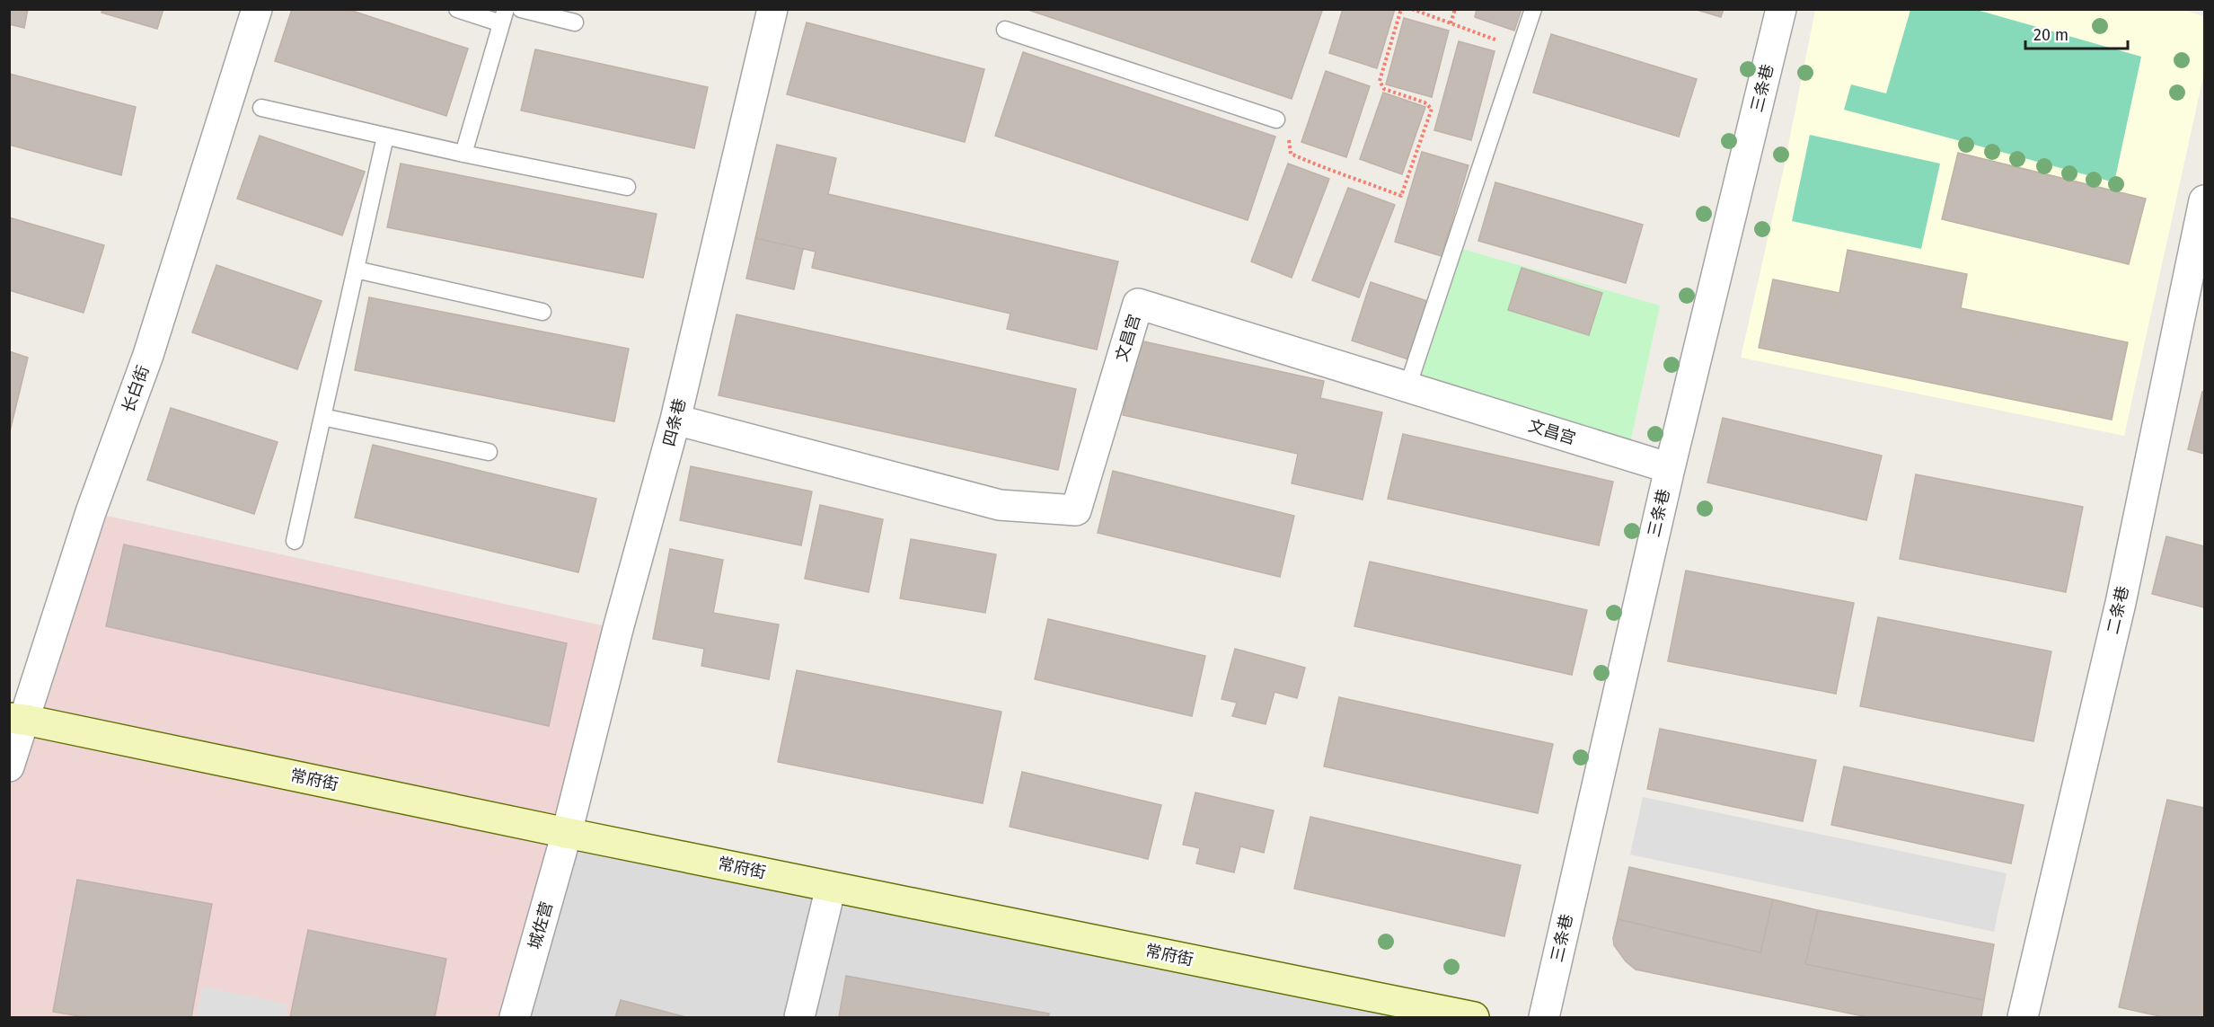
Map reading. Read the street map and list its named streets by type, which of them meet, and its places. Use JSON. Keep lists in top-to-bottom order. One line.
{"streets":{"main road":["常府街"],"street":["三条巷","文昌宫","长白街","四条巷","二条巷","城佐营"]},"crossings":[["三条巷","文昌宫"],["文昌宫","四条巷"],["长白街","常府街"],["四条巷","常府街"],["四条巷","城佐营"],["常府街","城佐营"]],"scale_bar":"20 m"}
